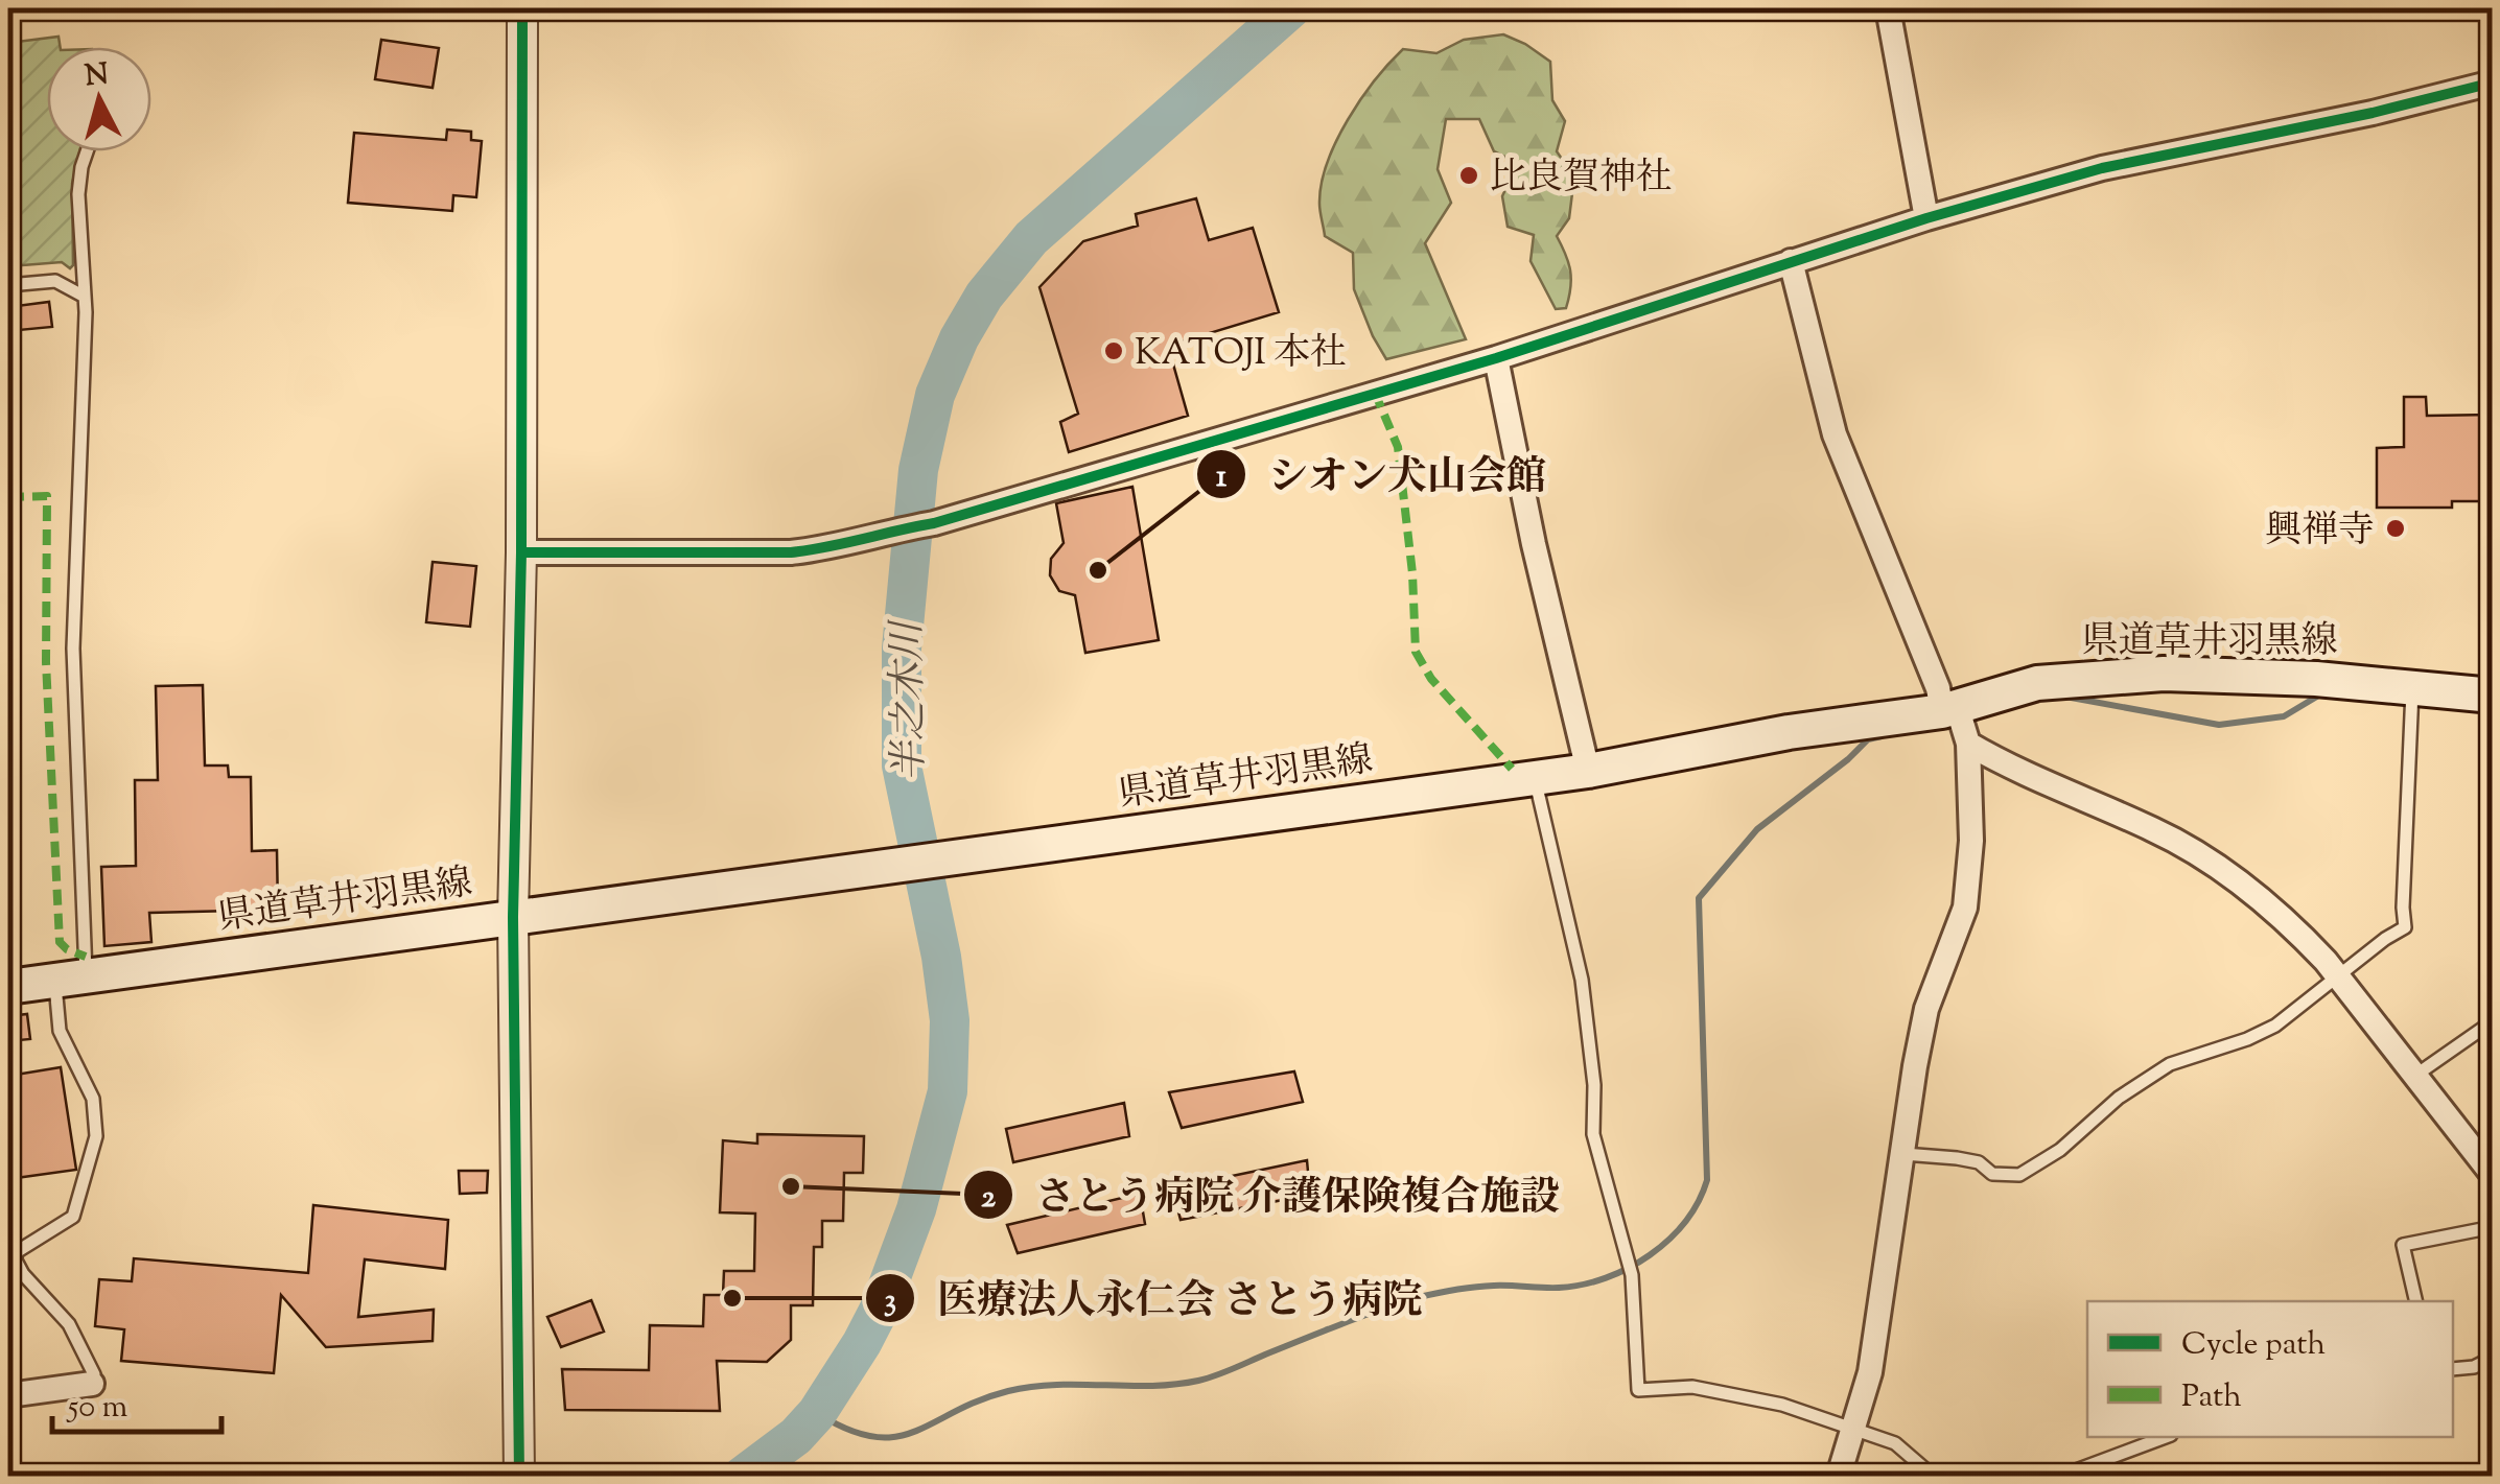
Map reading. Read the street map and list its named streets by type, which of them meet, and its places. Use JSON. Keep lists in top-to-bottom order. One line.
{"streets":{"main road":["県道草井羽黒線"]},"water":["半之木川"],"places":["比良賀神社","KATOJI 本社","興禅寺","シオン犬山会館","さとう病院 介護保険複合施設","医療法人永仁会 さとう病院"],"legend":["Cycle path","Path"],"scale_bar":"50 m","north":"top"}
